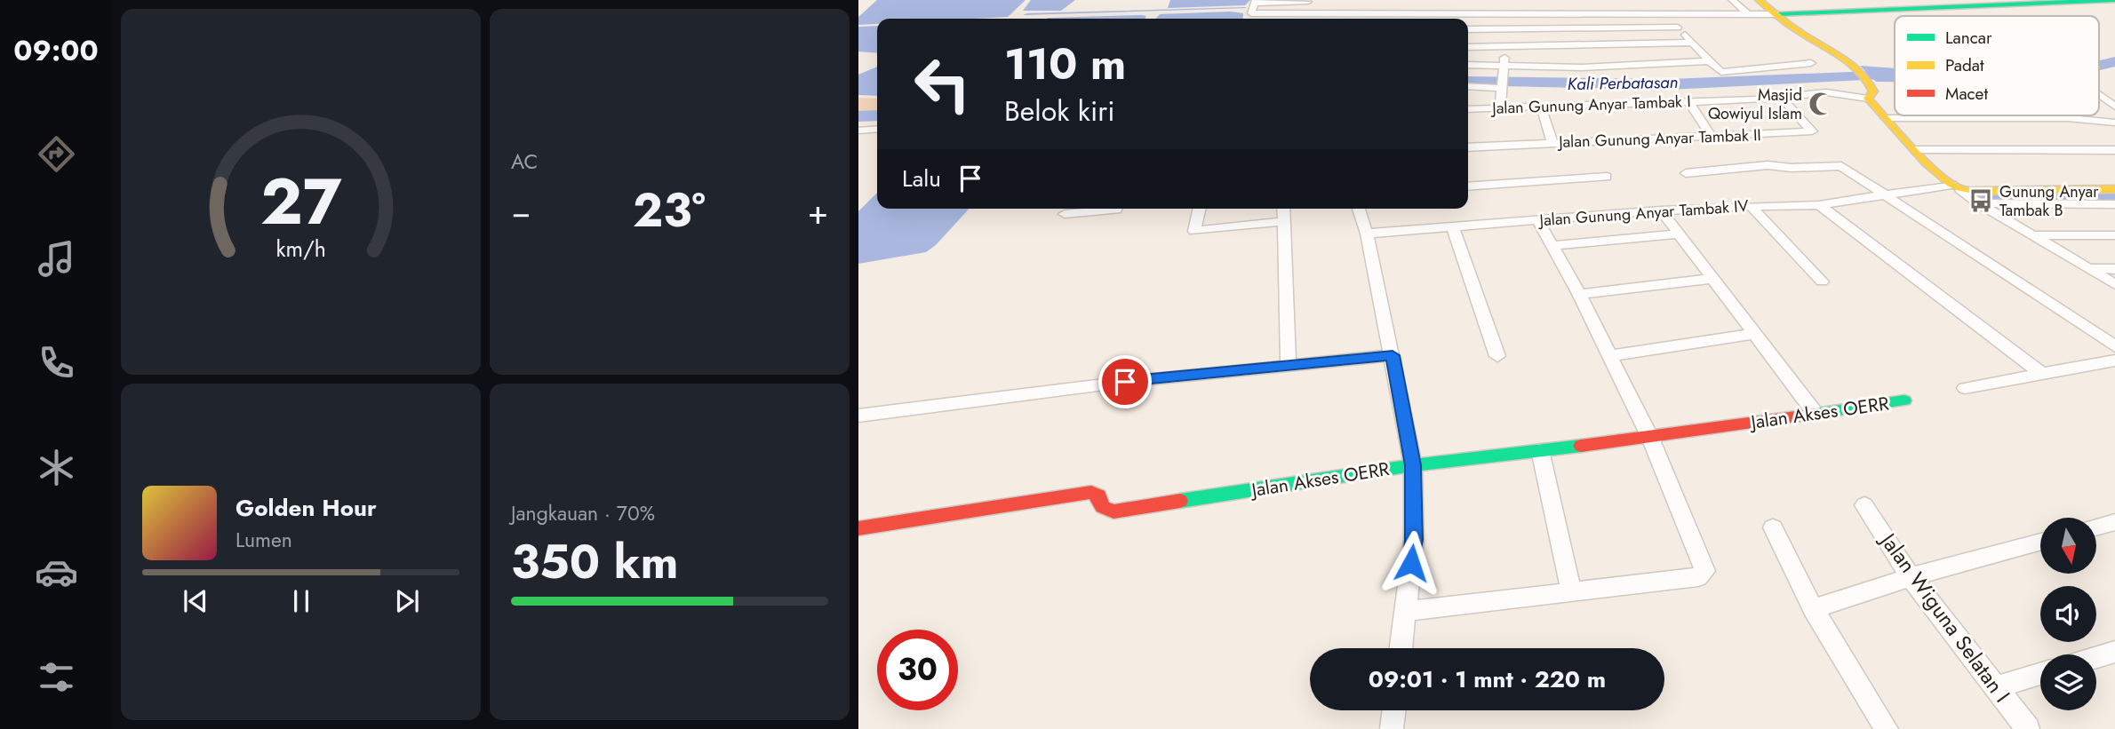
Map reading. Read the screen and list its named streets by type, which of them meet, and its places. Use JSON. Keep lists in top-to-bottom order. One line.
{"streets":{"street":["Jalan Gunung Anyar Tambak I","Jalan Gunung Anyar Tambak II","Jalan Gunung Anyar Tambak IV","Jalan Akses OERR","Jalan Wiguna Selatan I"]},"crossings":[["Jalan Gunung Anyar Tambak I","Jalan Gunung Anyar Tambak II"]],"water":["Kali Perbatasan"],"places":{"mosque":["Masjid Qowiyul Islam"],"bus stop":["Gunung Anyar Tambak B"]},"legend":["Lancar","Padat","Macet"],"north":"bottom","page":{"tabs":"09:00","tile":["AC",["Jangkauan · 70%","350 km"]],"turn":["110 m","Belok kiri"],"then":"Lalu","heat":["−","23°","+"],"song":["Golden Hour","Lumen"],"limit":"30","trip":"09:01 · 1 mnt · 220 m","gauge":["27","km/h"]}}
